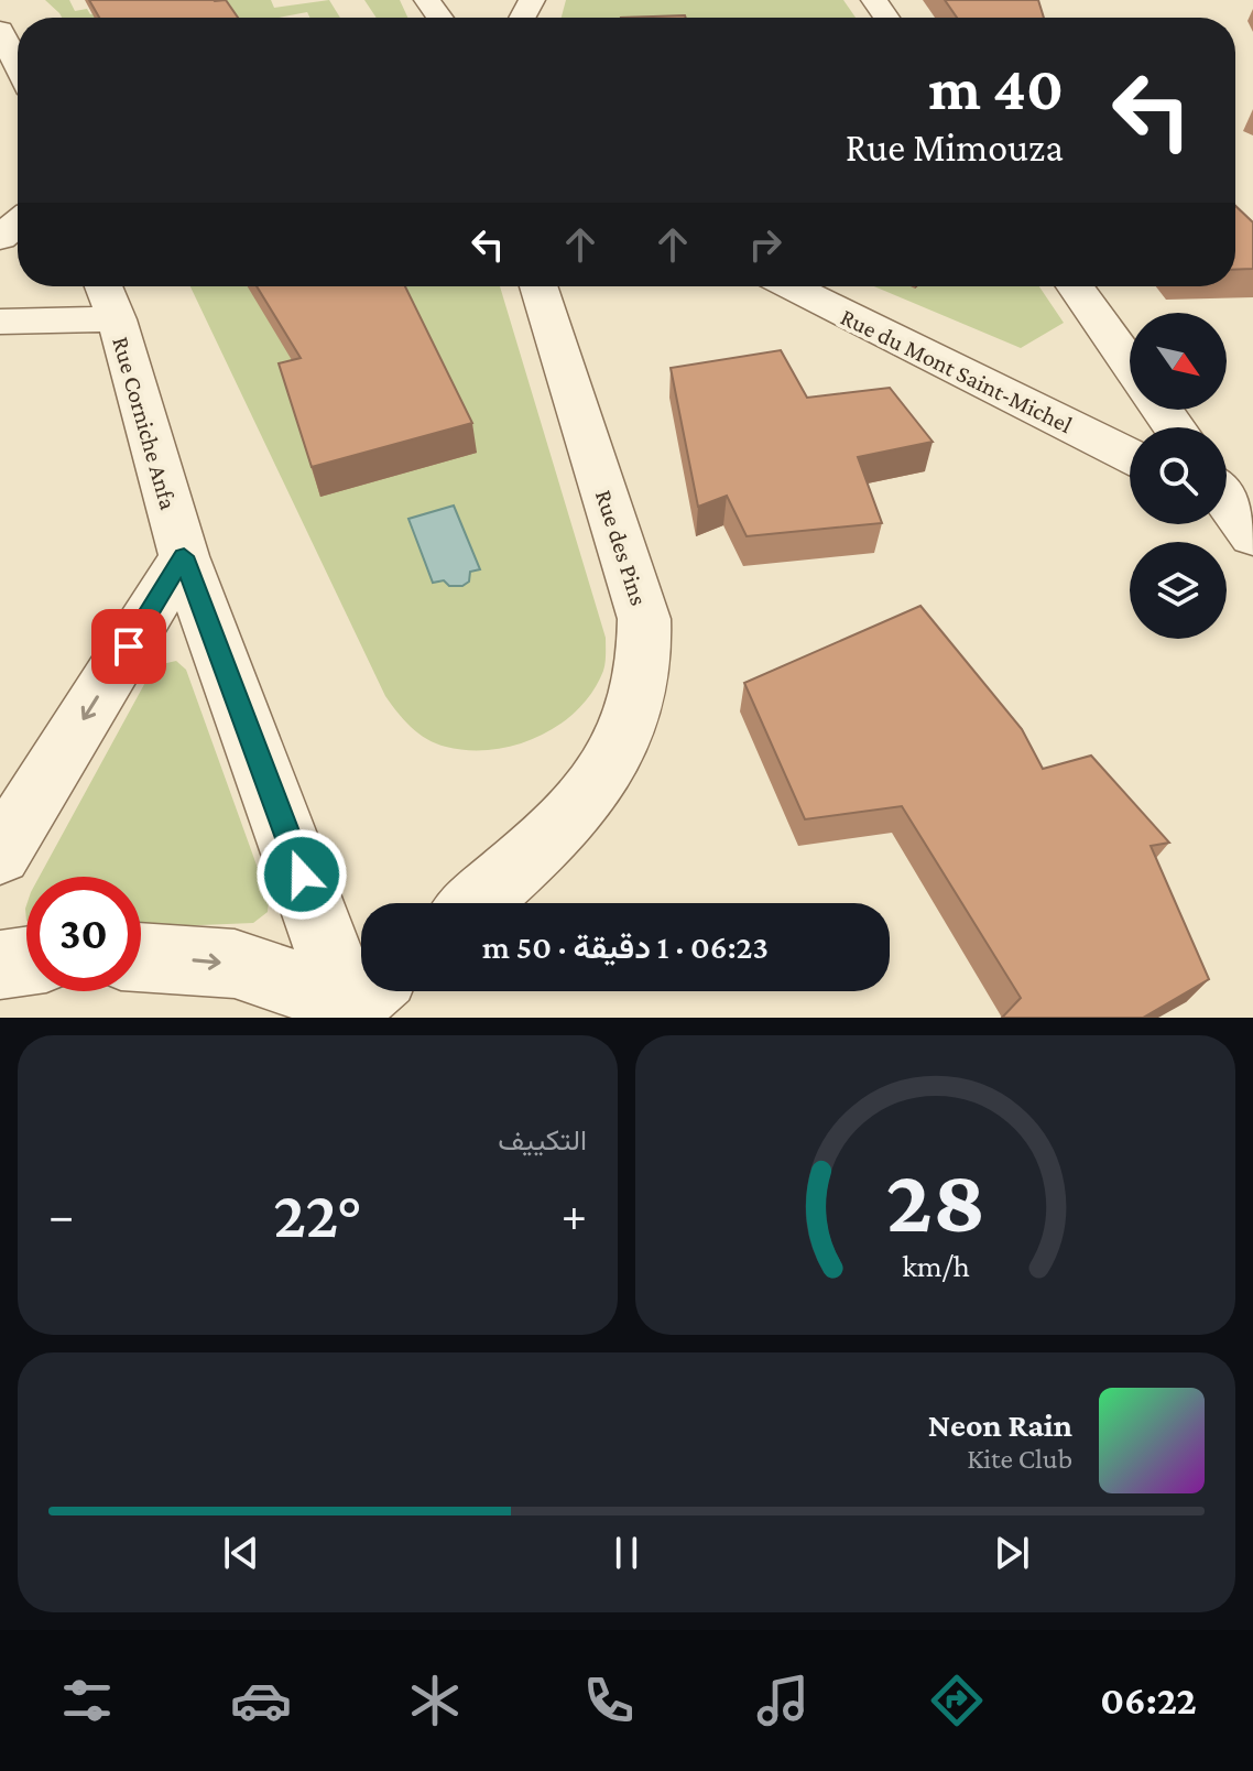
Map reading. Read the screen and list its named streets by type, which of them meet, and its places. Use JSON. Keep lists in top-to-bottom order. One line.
{"streets":{"street":["Rue du Mont Saint-Michel","Rue Corniche Anfa","Rue des Pins"]},"north":"bottom right","page":{"turn":["40 m","Rue Mimouza"],"limit":"30","trip":"06:23 · 1 دقيقة · 50 m","tile":"التكييف","heat":["−","22°","+"],"song":["Neon Rain","Kite Club"],"tabs":"06:22","gauge":["28","km/h"]}}
